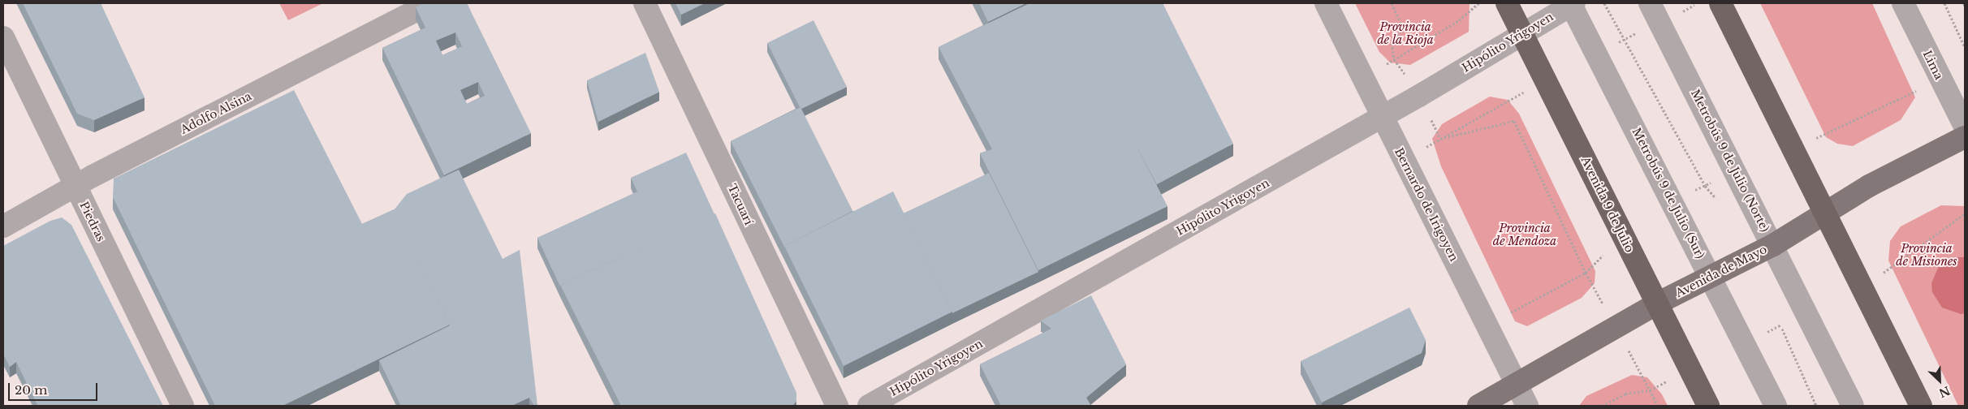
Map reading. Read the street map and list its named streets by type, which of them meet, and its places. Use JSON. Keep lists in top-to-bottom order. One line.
{"streets":{"highway":["Avenida 9 de Julio"],"main road":["Avenida de Mayo"],"street":["Hipólito Yrigoyen","Lima","Adolfo Alsina","Metrobús 9 de Julio (Norte)","Metrobús 9 de Julio (Sur)","Tacuarí","Bernardo de Irigoyen","Piedras"]},"crossings":[["Hipólito Yrigoyen","Metrobús 9 de Julio (Sur)"],["Hipólito Yrigoyen","Bernardo de Irigoyen"],["Hipólito Yrigoyen","Avenida 9 de Julio"],["Adolfo Alsina","Piedras"],["Metrobús 9 de Julio (Norte)","Avenida de Mayo"],["Metrobús 9 de Julio (Sur)","Avenida de Mayo"],["Bernardo de Irigoyen","Avenida de Mayo"],["Avenida 9 de Julio","Avenida de Mayo"]],"parks":["Provincia de la Rioja","Provincia de Mendoza","Provincia de Misiones"],"scale_bar":"20 m","north":"bottom right"}
